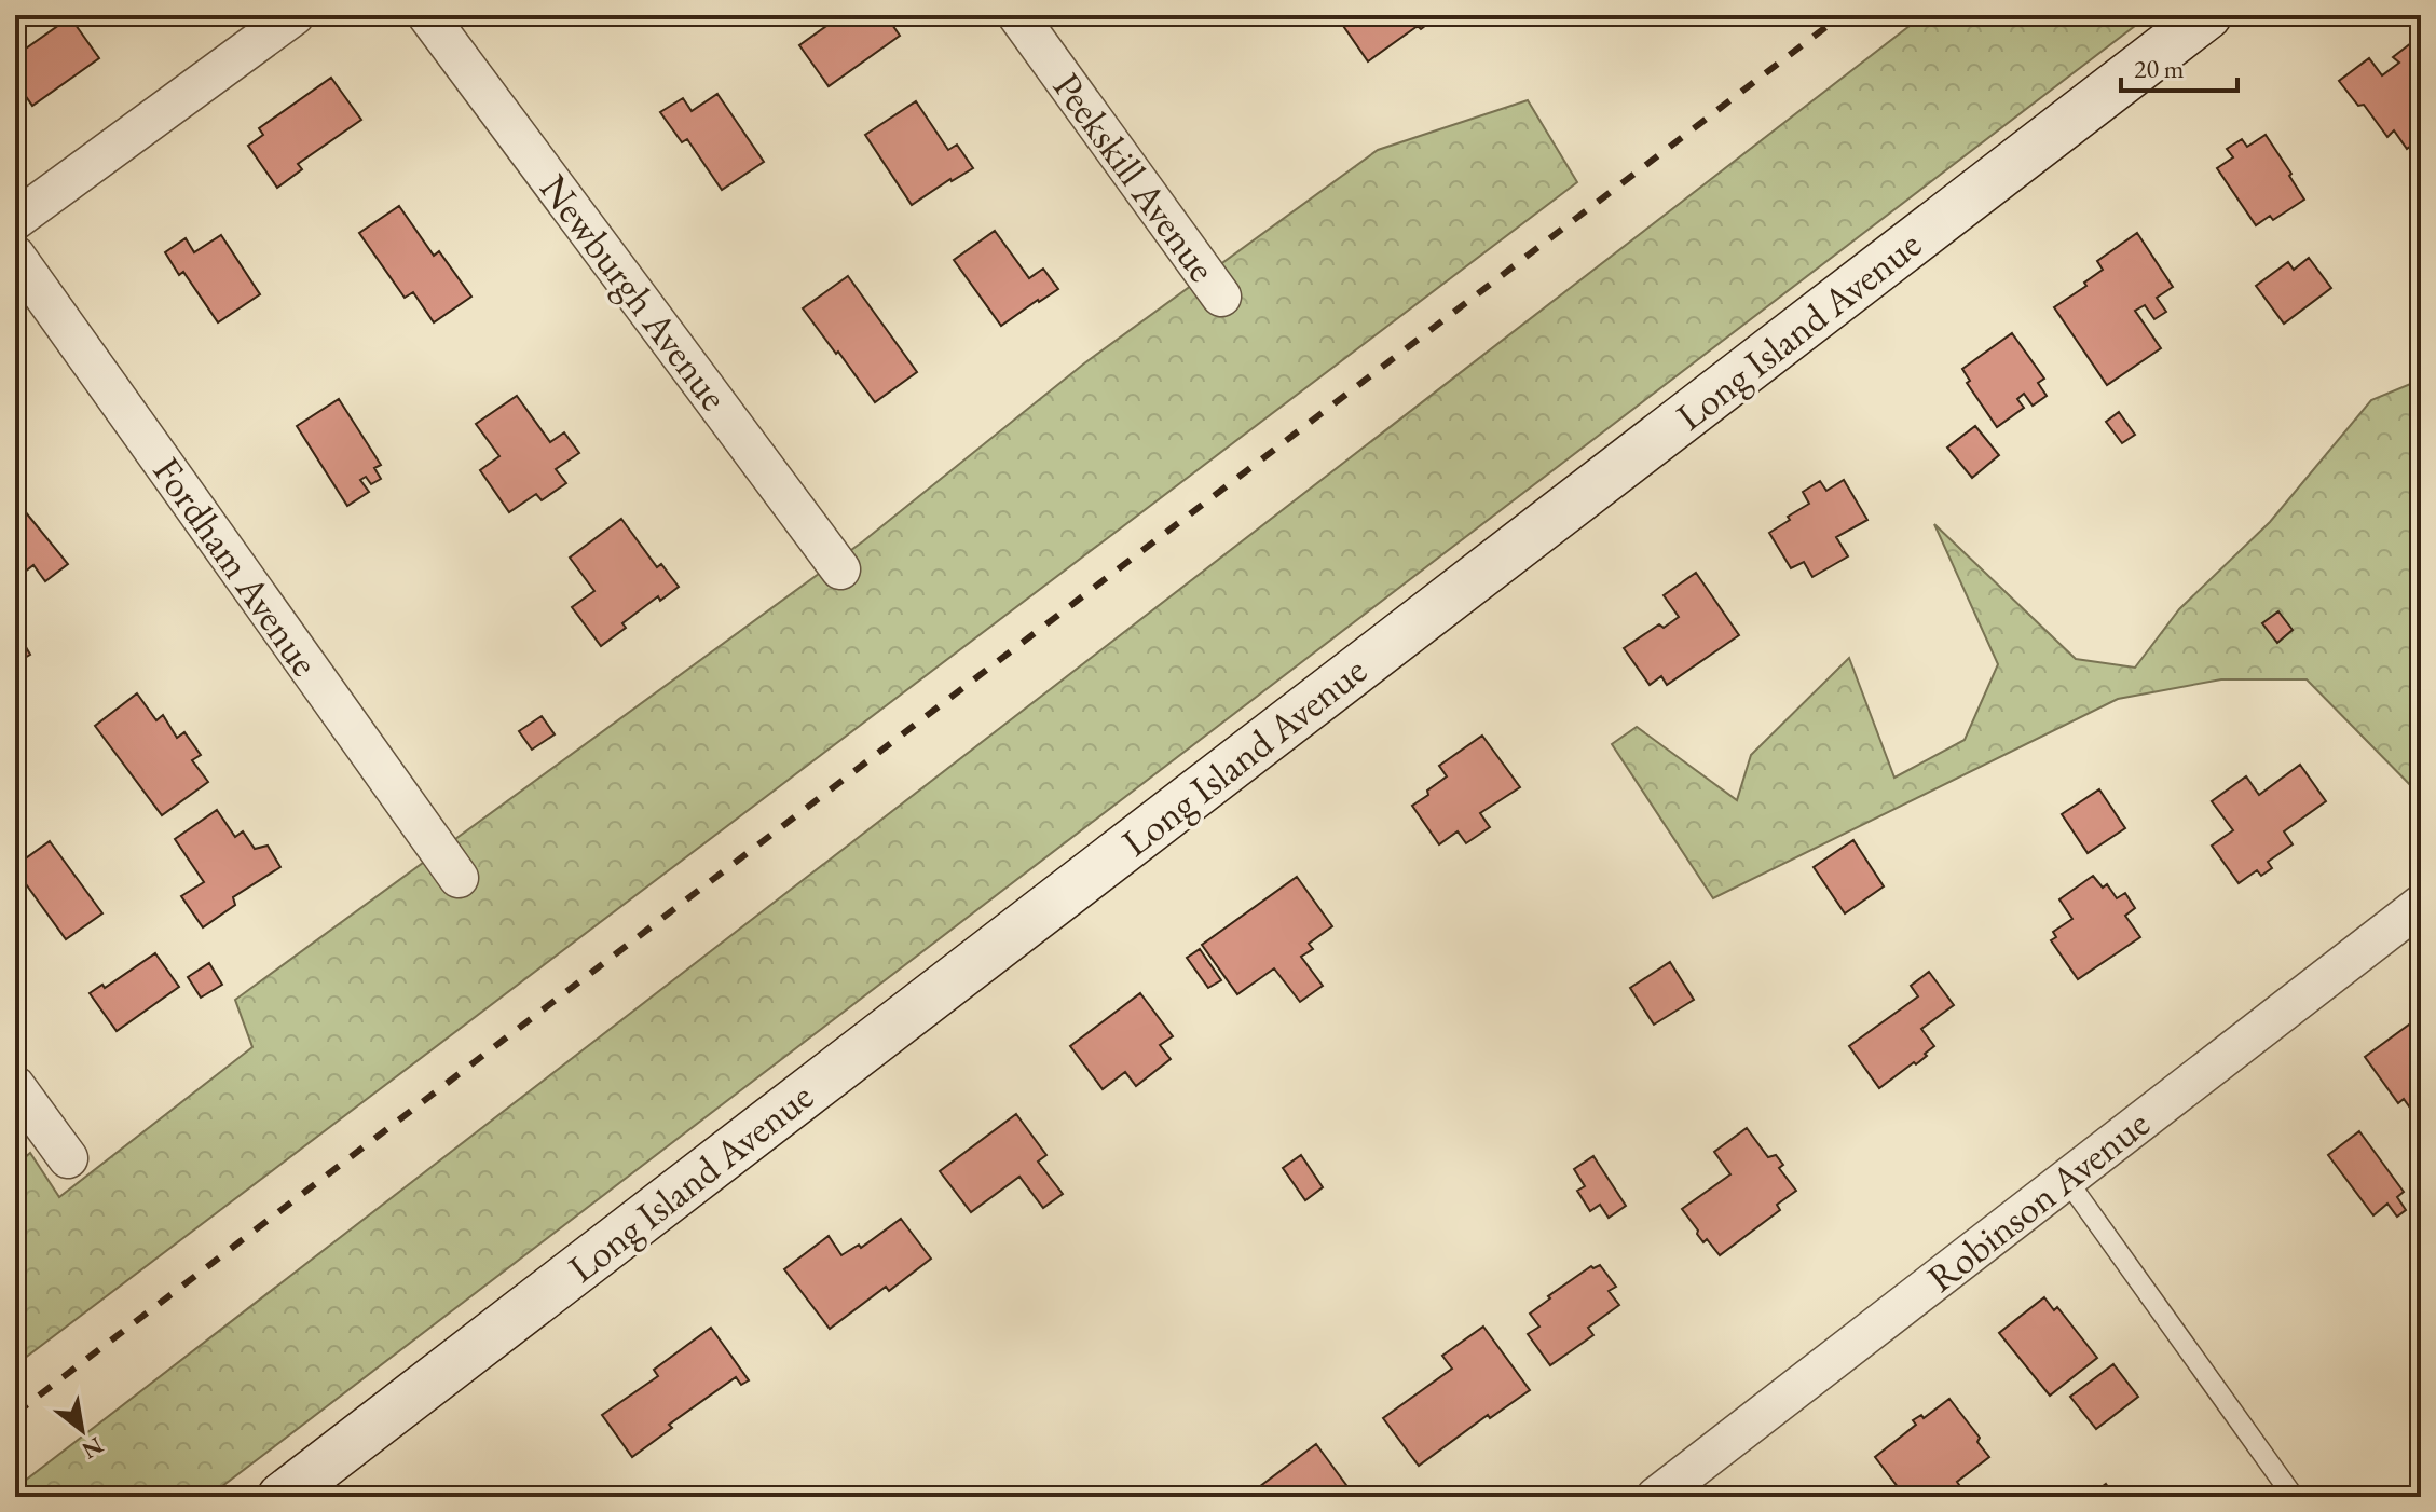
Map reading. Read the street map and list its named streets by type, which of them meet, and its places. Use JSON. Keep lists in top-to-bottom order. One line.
{"streets":{"street":["Peekskill Avenue","Newburgh Avenue","Long Island Avenue","Fordham Avenue","Robinson Avenue"]},"scale_bar":"20 m","north":"bottom right"}
